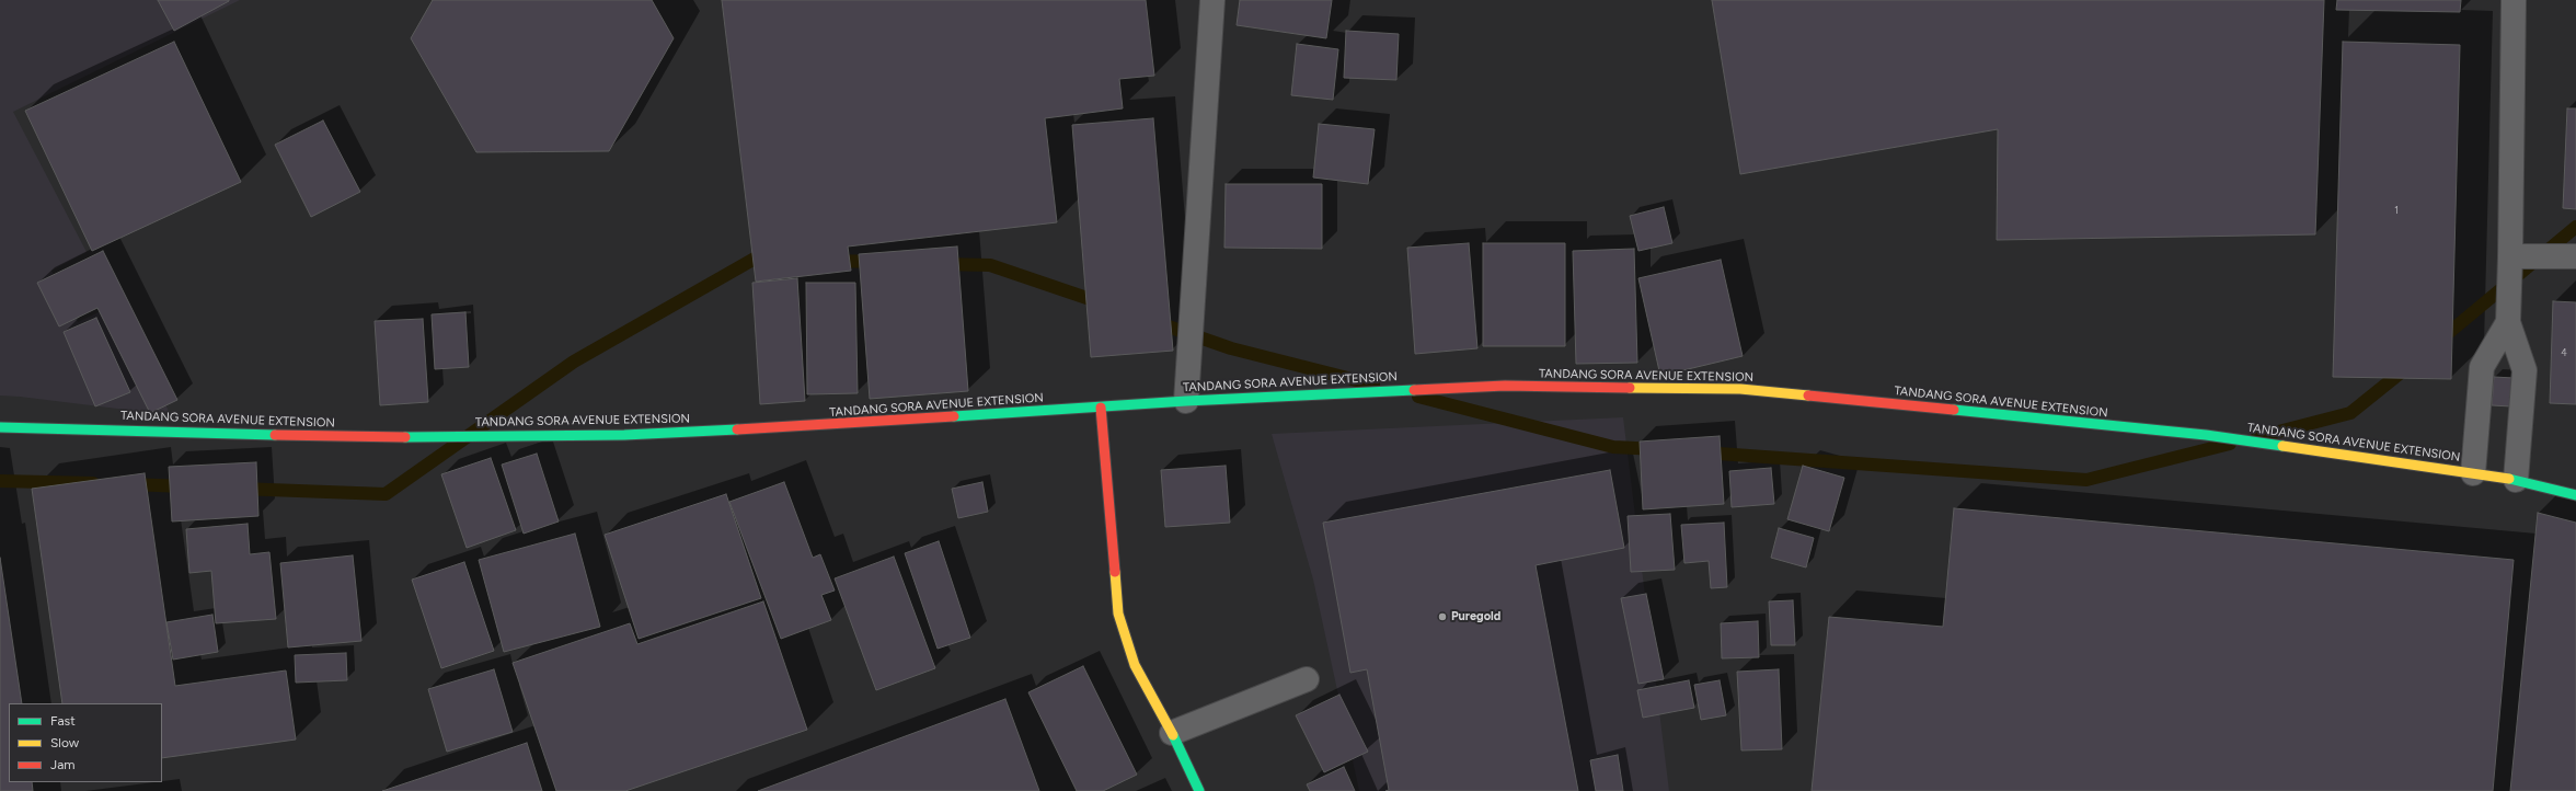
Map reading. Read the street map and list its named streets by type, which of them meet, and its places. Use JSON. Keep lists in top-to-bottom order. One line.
{"streets":{"main road":["TANDANG SORA AVENUE EXTENSION"]},"places":["Puregold"],"house_numbers":["1","4"],"legend":["Fast","Slow","Jam"]}
